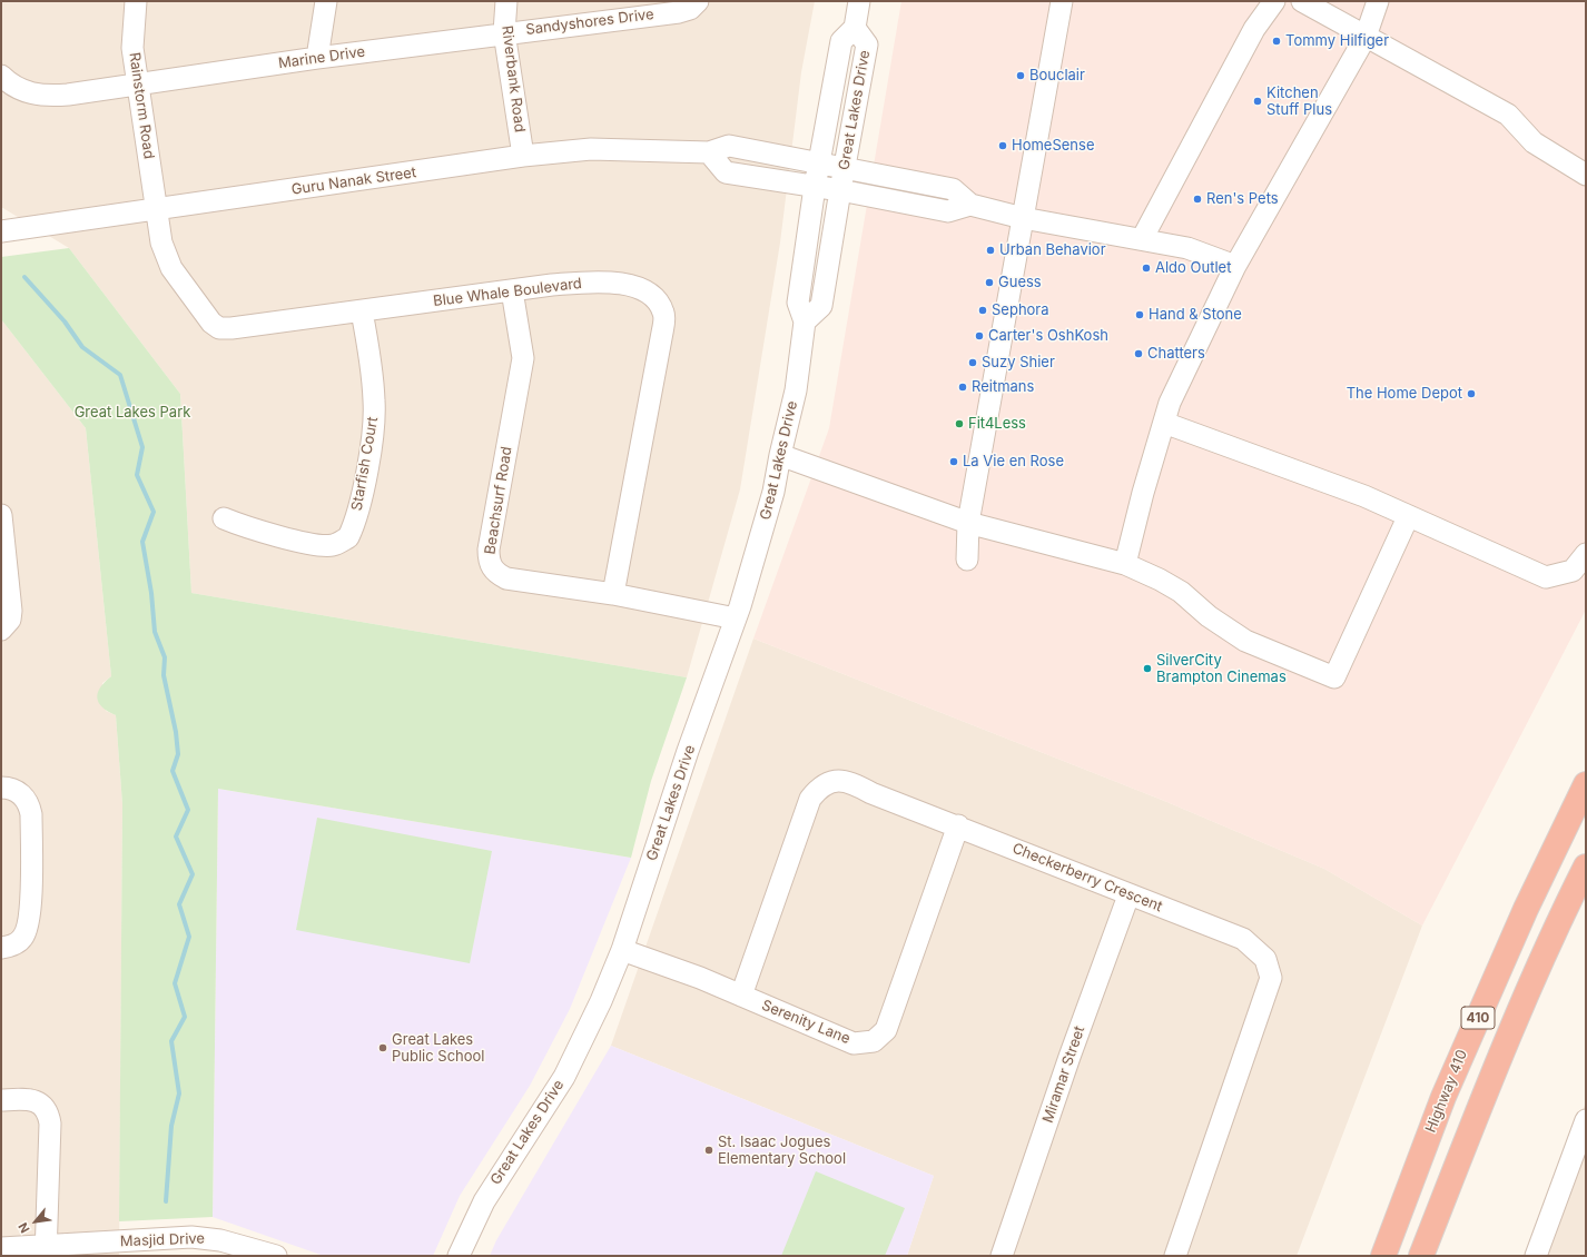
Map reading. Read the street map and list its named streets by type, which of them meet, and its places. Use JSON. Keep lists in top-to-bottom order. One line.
{"streets":{"highway":["410","Highway 410"],"street":["Sandyshores Drive","Marine Drive","Riverbank Road","Rainstorm Road","Great Lakes Drive","Guru Nanak Street","Blue Whale Boulevard","Starfish Court","Beachsurf Road","Checkerberry Crescent","Serenity Lane","Miramar Street","Masjid Drive"]},"crossings":[["Sandyshores Drive","Marine Drive"],["Sandyshores Drive","Riverbank Road"],["Marine Drive","Riverbank Road"],["Marine Drive","Rainstorm Road"],["Riverbank Road","Guru Nanak Street"],["Rainstorm Road","Guru Nanak Street"],["Rainstorm Road","Blue Whale Boulevard"],["Great Lakes Drive","Guru Nanak Street"],["Great Lakes Drive","Beachsurf Road"],["Great Lakes Drive","Serenity Lane"],["Guru Nanak Street","Blue Whale Boulevard"],["Blue Whale Boulevard","Starfish Court"],["Blue Whale Boulevard","Beachsurf Road"],["Checkerberry Crescent","Serenity Lane"],["Checkerberry Crescent","Miramar Street"]],"parks":["Great Lakes Park"],"places":["Tommy Hilfiger","Bouclair","Kitchen Stuff Plus","HomeSense","Ren's Pets","Urban Behavior","Aldo Outlet","Guess","Sephora","Hand & Stone","Carter's OshKosh","Chatters","Suzy Shier","Reitmans","The Home Depot","Fit4Less","La Vie en Rose","SilverCity Brampton Cinemas","Great Lakes Public School","St. Isaac Jogues Elementary School"],"north":"bottom left"}
